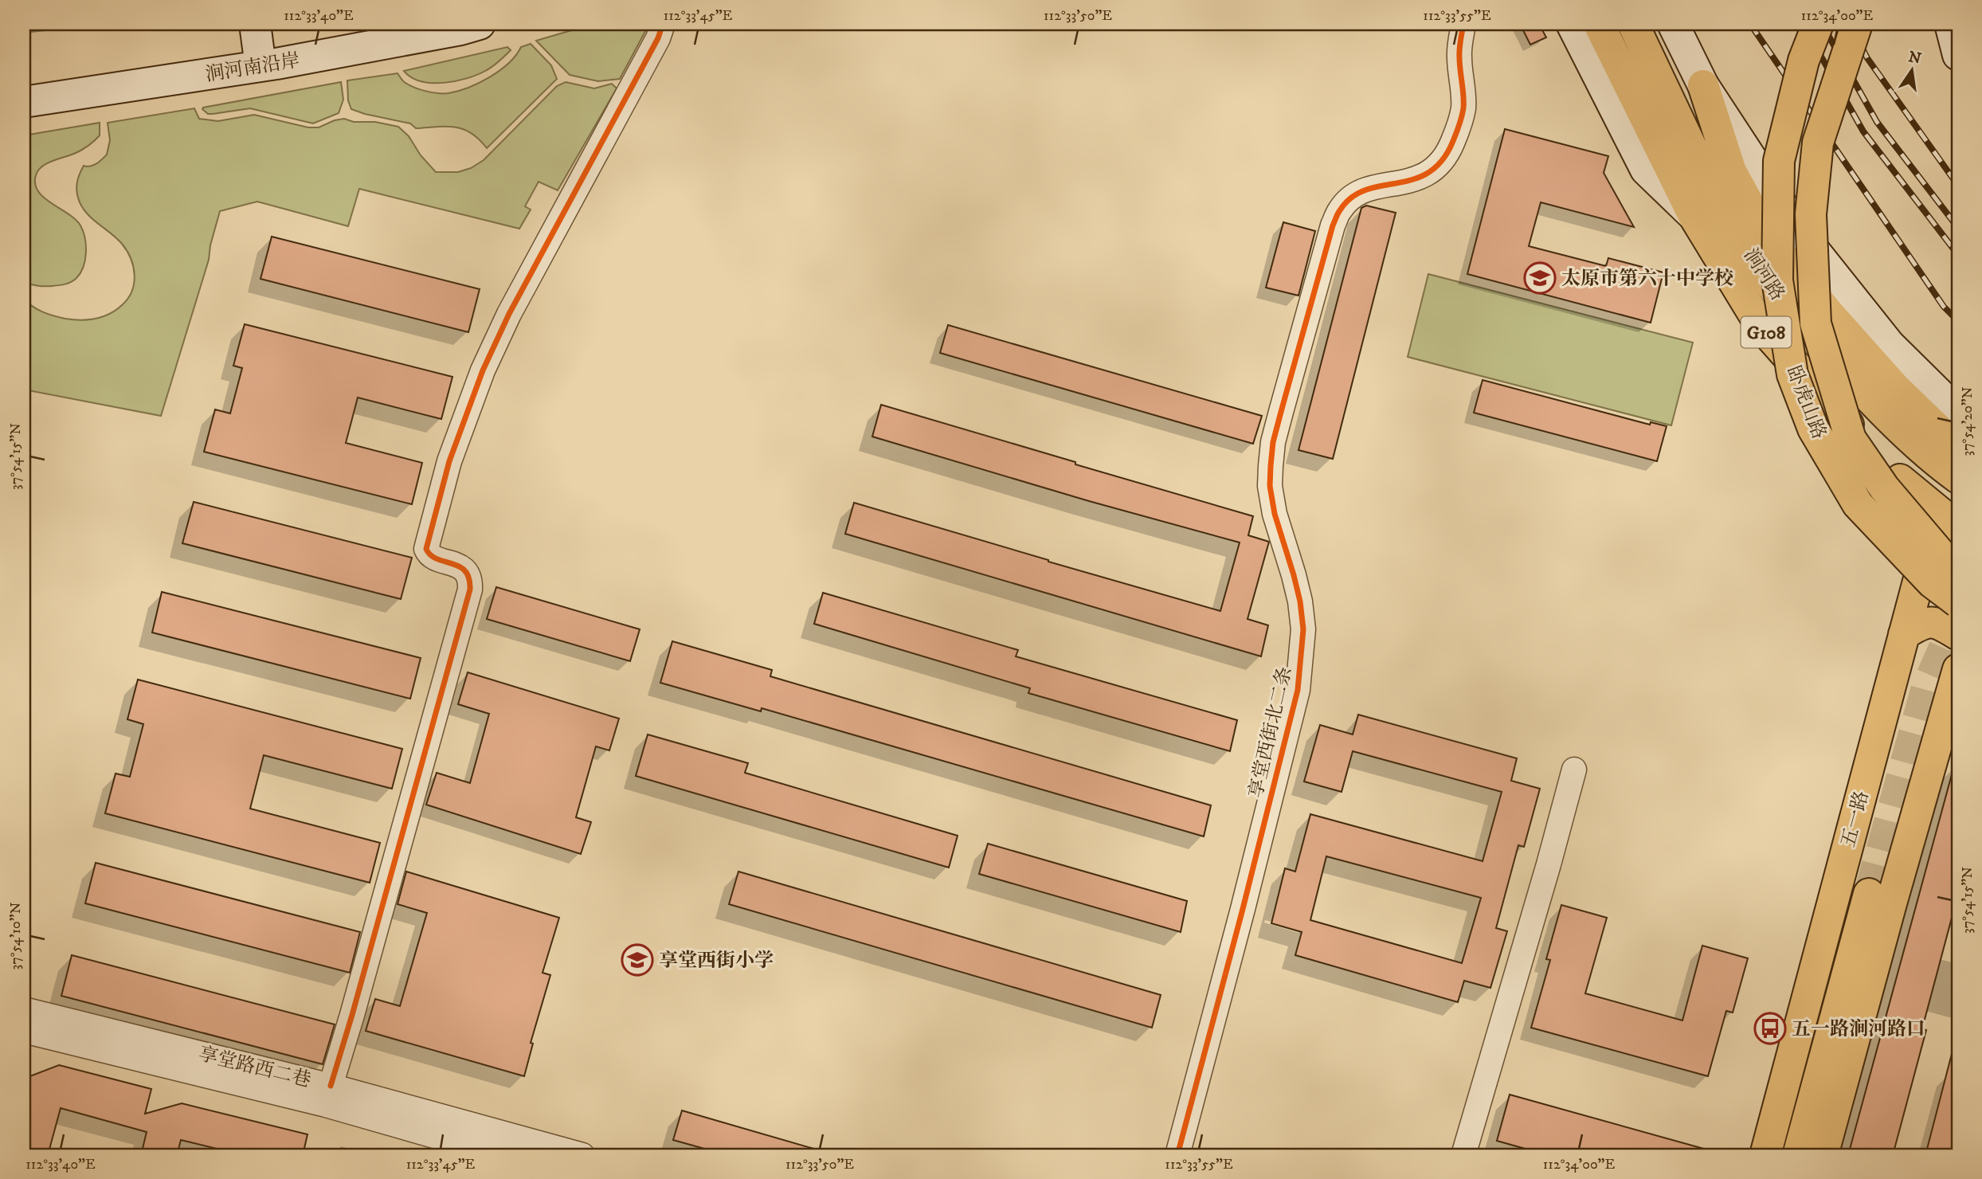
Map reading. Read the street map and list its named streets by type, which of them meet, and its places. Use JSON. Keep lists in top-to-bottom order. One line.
{"streets":{"main road":["涧河南沿岸","涧河路","G108","卧虎山路","五一路"],"street":["享堂西街北二条","享堂路西二巷"]},"crossings":[["涧河路","五一路"]],"places":{"school or university":["太原市第六十中学校","享堂西街小学"],"bus stop":["五一路涧河路口"]},"north":"top","coordinates":["112°33'40\"E","112°33'45\"E","112°33'50\"E","112°33'55\"E","112°34'00\"E","37°54'20\"N","37°54'15\"N","37°54'10\"N"]}
